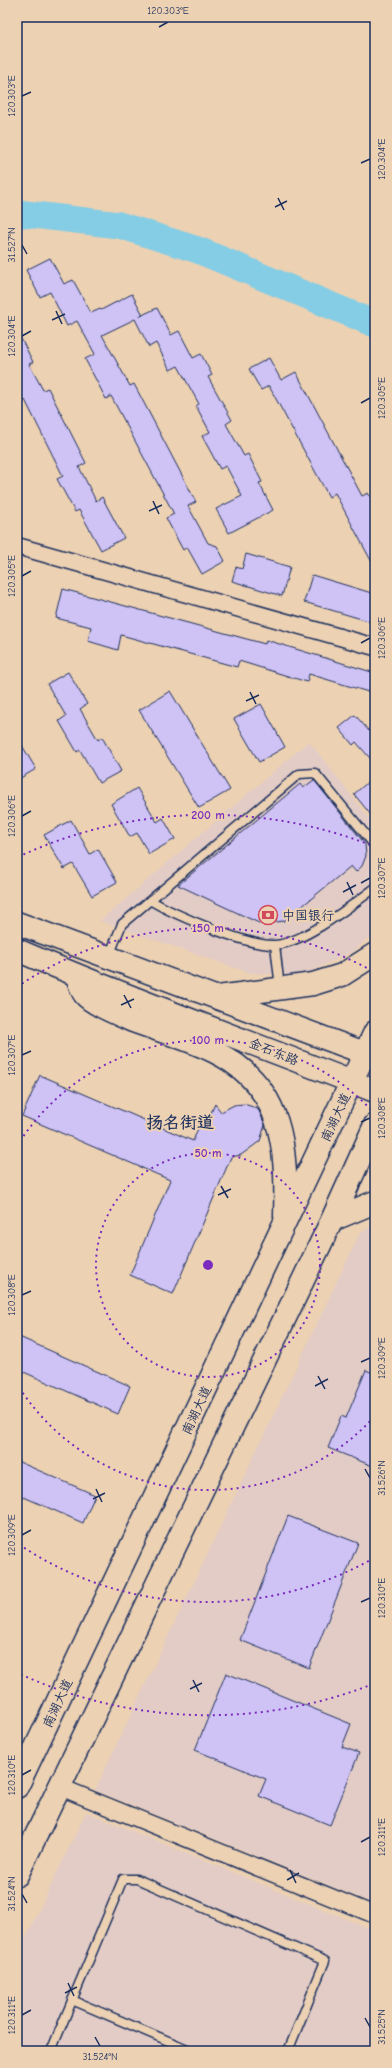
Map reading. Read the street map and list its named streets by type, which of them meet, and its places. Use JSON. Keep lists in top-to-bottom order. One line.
{"streets":{"main road":["金石东路","南湖大道"]},"crossings":[["金石东路","南湖大道"]],"districts":["扬名街道"],"places":{"bank":["中国银行"]},"coordinates":["120.303°E","120.304°E","31.527°N","120.305°E","120.306°E","120.307°E","120.308°E","120.309°E","31.526°N","120.310°E","120.311°E","31.524°N","31.525°N"],"rings":["200 m","150 m","100 m","50 m"]}
